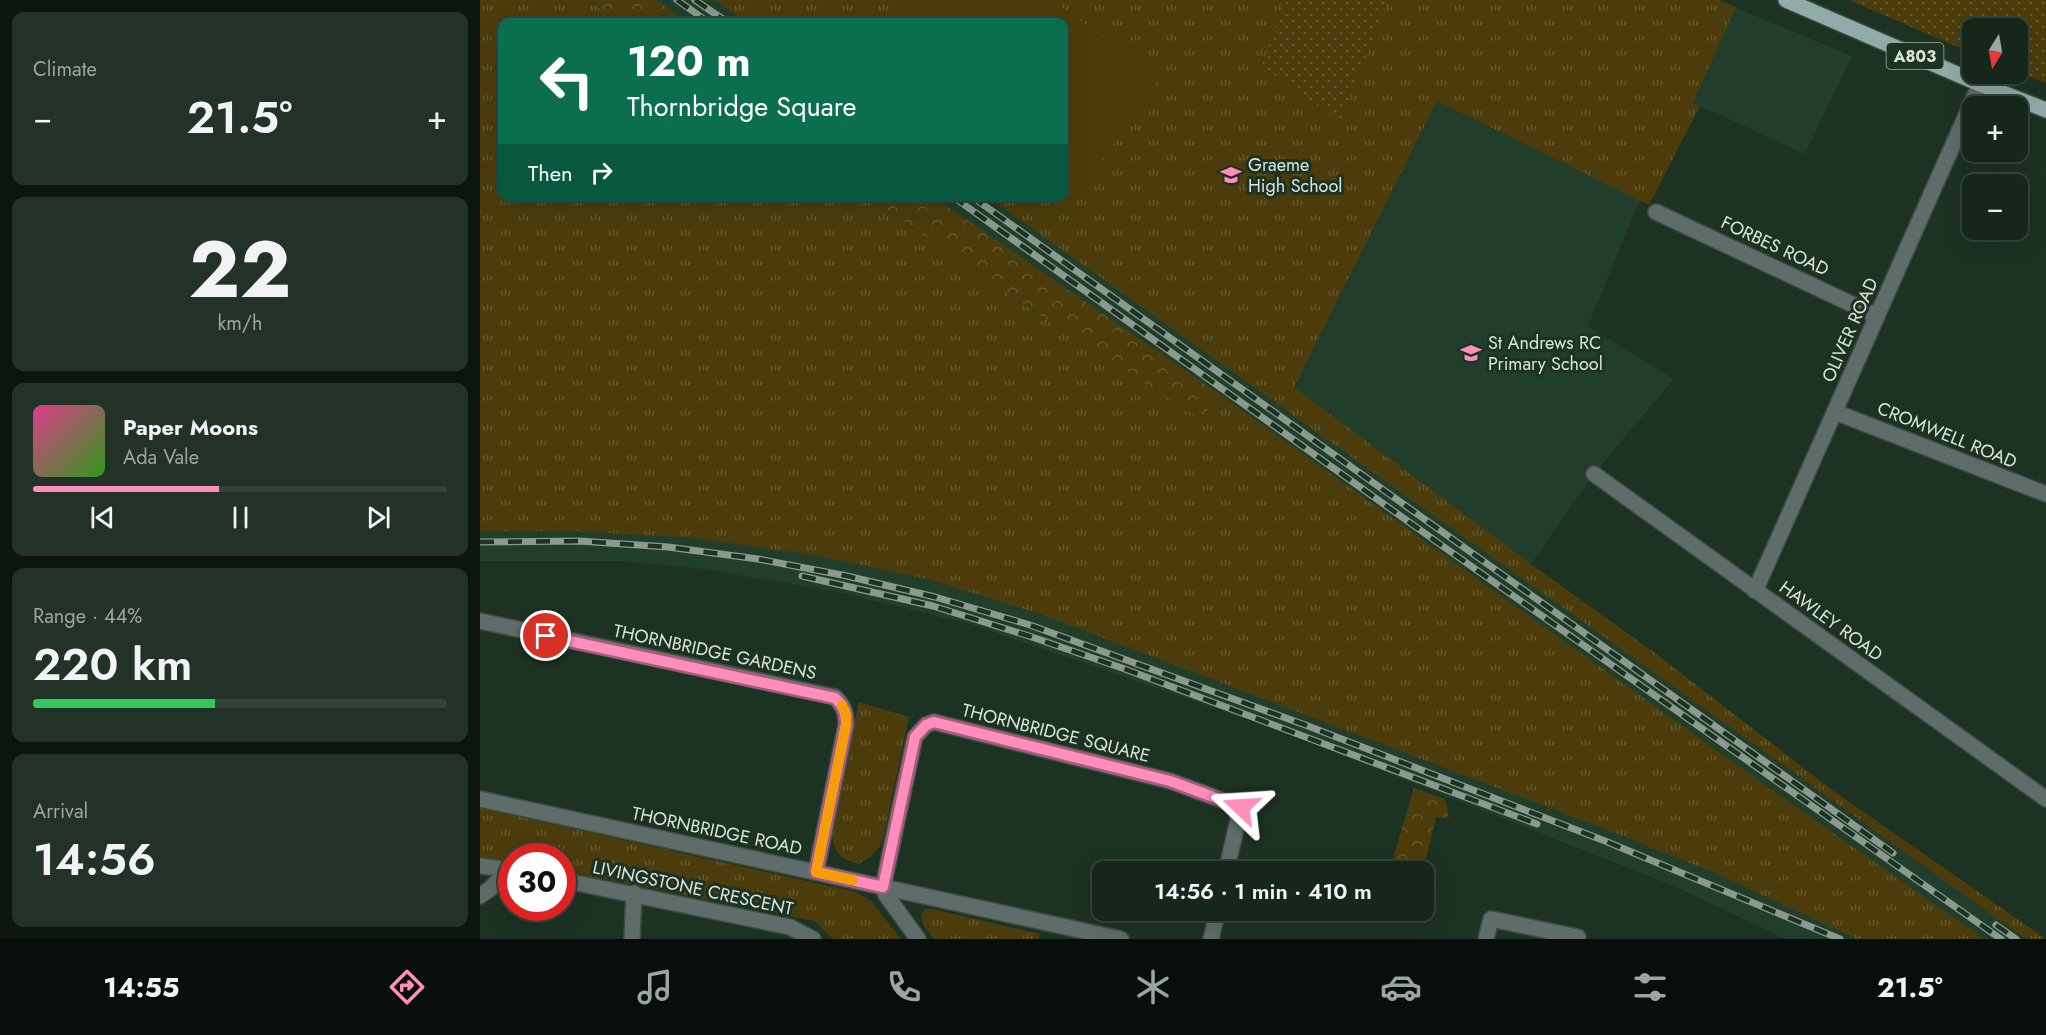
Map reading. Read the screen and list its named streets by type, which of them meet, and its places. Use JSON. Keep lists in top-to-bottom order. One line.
{"streets":{"main road":["A803"],"street":["FORBES ROAD","OLIVER ROAD","CROMWELL ROAD","HAWLEY ROAD","THORNBRIDGE GARDENS","THORNBRIDGE SQUARE","THORNBRIDGE ROAD","LIVINGSTONE CRESCENT"]},"crossings":[["A803","OLIVER ROAD"],["FORBES ROAD","OLIVER ROAD"],["OLIVER ROAD","CROMWELL ROAD"],["OLIVER ROAD","HAWLEY ROAD"],["THORNBRIDGE GARDENS","THORNBRIDGE ROAD"],["THORNBRIDGE SQUARE","THORNBRIDGE ROAD"]],"places":{"school or university":["Graeme High School","St Andrews RC Primary School"]},"north":"bottom","page":{"tile":["Climate",["22","km/h"],["Range · 44%","220 km"],["Arrival","14:56"]],"map_buttons":["+","−"],"turn":["120 m","Thornbridge Square"],"heat":["−","21.5°","+"],"then":"Then","song":["Paper Moons","Ada Vale"],"limit":"30","trip":"14:56 · 1 min · 410 m","tabs":["14:55","21.5°"]}}
